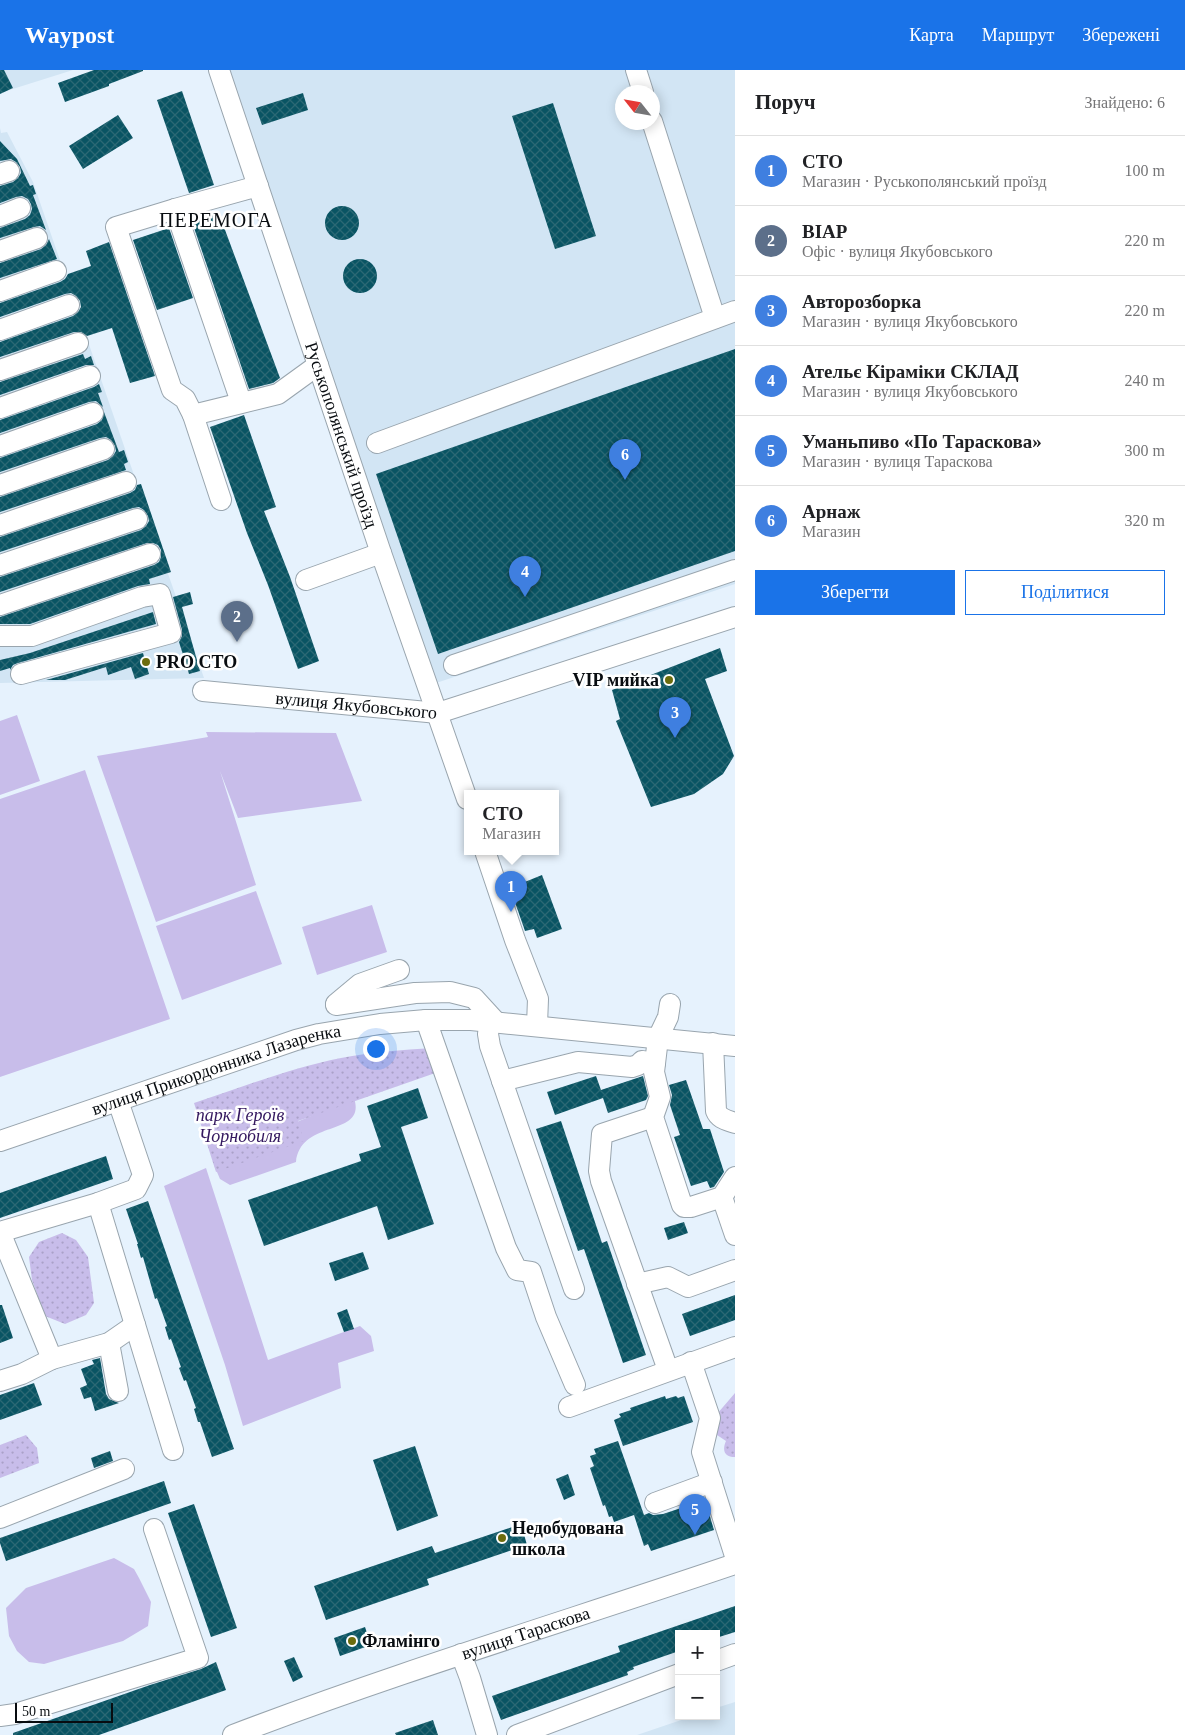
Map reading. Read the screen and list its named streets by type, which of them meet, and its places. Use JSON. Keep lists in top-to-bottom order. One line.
{"streets":{"street":["Руськополянський проїзд","вулиця Якубовського","вулиця Прикордонника Лазаренка","вулиця Тараскова"]},"crossings":[["Руськополянський проїзд","вулиця Якубовського"]],"districts":["ПЕРЕМОГА"],"parks":["парк Героїв Чорнобиля"],"places":["PRO СТО","VIP мийка","Недобудована школа","Фламінго"],"scale_bar":"50 m","north":"top left","page":{"header":"Waypost","nav":["Карта","Маршрут","Збережені"],"heading":["Поруч","Знайдено: 6"],"list":[{"mark":"1","name":"СТО","note":"Магазин · Руськополянський проїзд","value":"100 m"},{"mark":"2","name":"ВІАР","note":"Офіс · вулиця Якубовського","value":"220 m"},{"mark":"3","name":"Авторозборка","note":"Магазин · вулиця Якубовського","value":"220 m"},{"mark":"4","name":"Ательє Кіраміки СКЛАД","note":"Магазин · вулиця Якубовського","value":"240 m"},{"mark":"5","name":"Уманьпиво «По Тараскова»","note":"Магазин · вулиця Тараскова","value":"300 m"},{"mark":"6","name":"Арнаж","note":"Магазин","value":"320 m"}],"pins":["6","4","2","3","1","5"],"buttons":["Зберегти","Поділитися"],"popup":["СТО","Магазин"],"map_buttons":["+","−"],"scale":"50 m"}}
